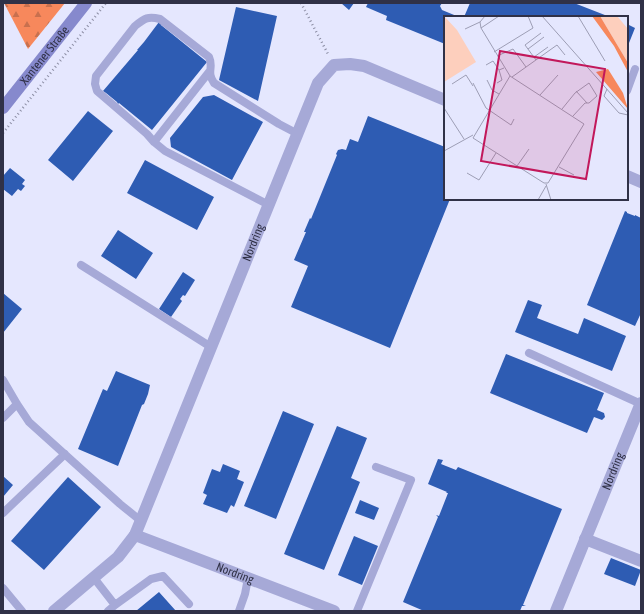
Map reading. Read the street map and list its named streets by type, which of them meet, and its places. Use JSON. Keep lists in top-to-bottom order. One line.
{"streets":{"main road":["Xantener Straße"],"street":["Nordring"]}}
